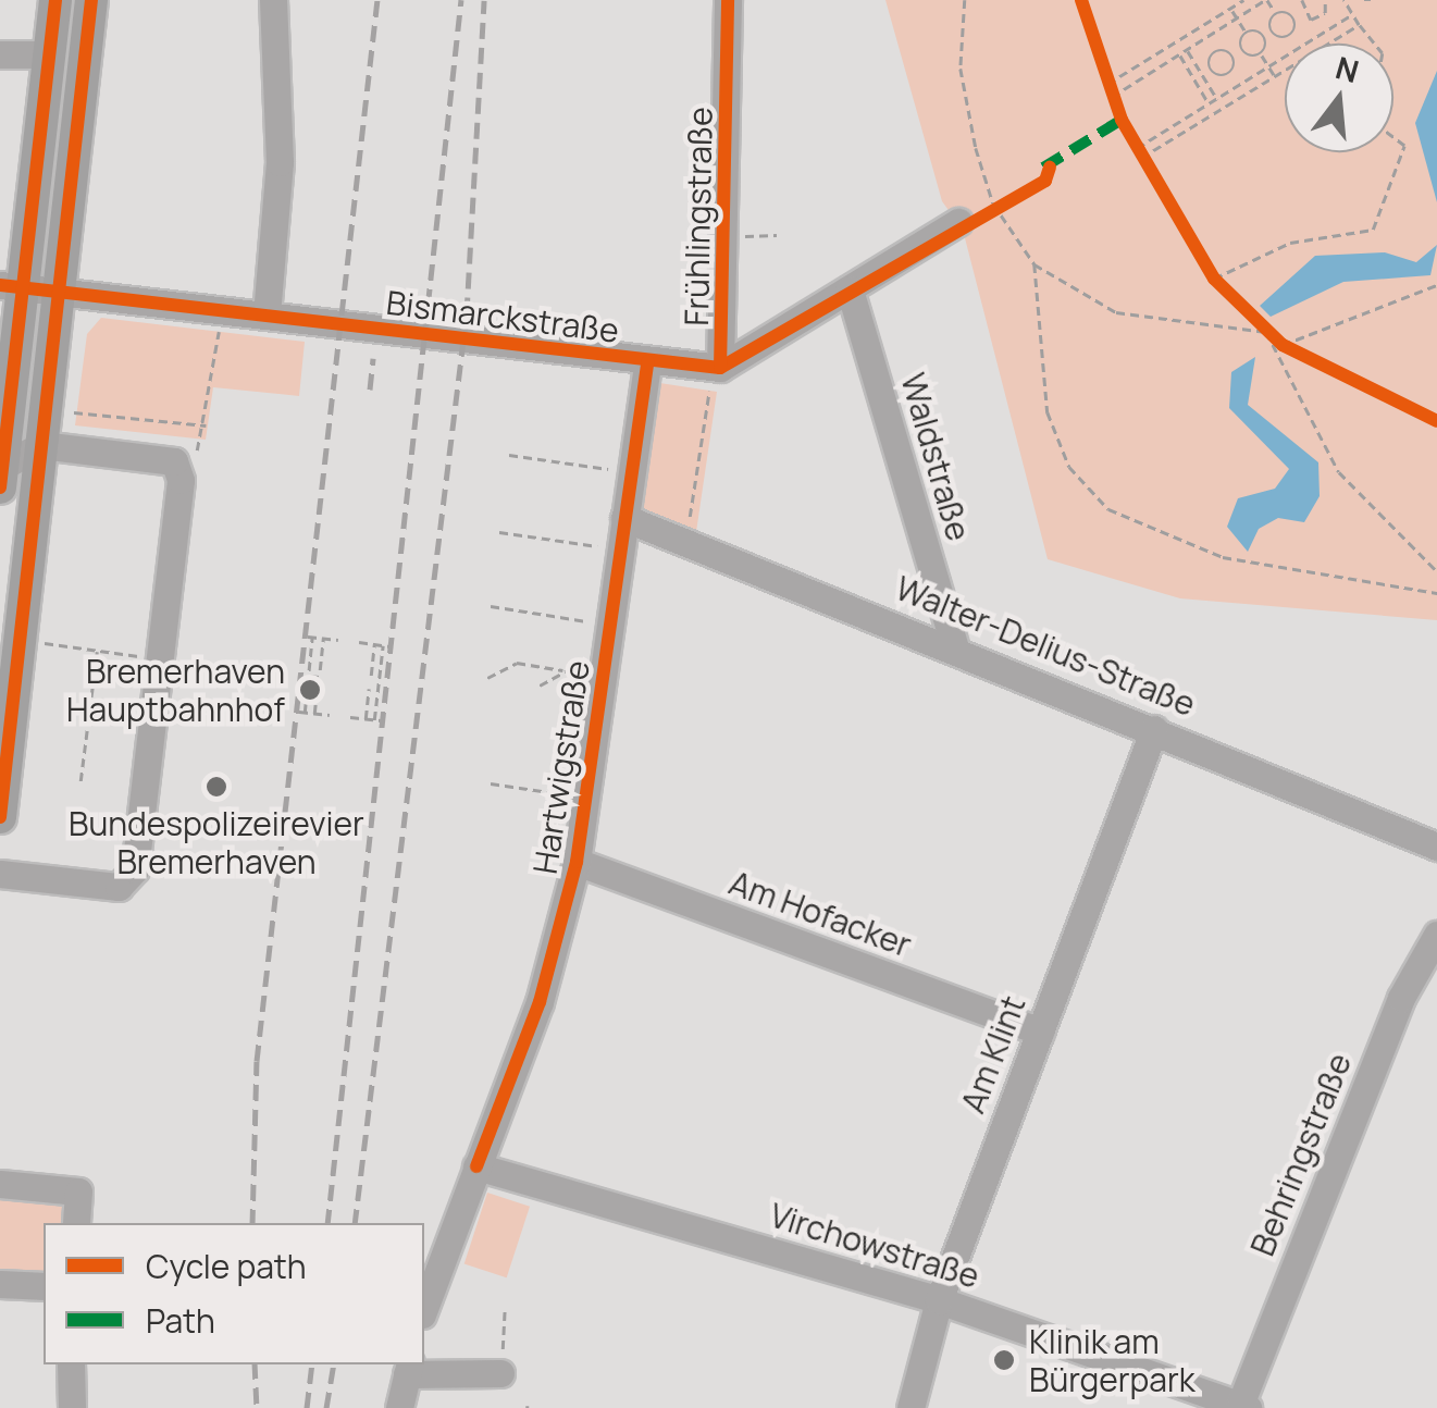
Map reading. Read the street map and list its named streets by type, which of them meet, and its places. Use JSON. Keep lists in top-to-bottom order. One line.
{"streets":{"street":["Frühlingstraße","Bismarckstraße","Waldstraße","Walter-Delius-Straße","Hartwigstraße","Am Hofacker","Am Klint","Behringstraße","Virchowstraße"]},"crossings":[["Frühlingstraße","Bismarckstraße"],["Bismarckstraße","Hartwigstraße"],["Waldstraße","Walter-Delius-Straße"],["Walter-Delius-Straße","Hartwigstraße"],["Walter-Delius-Straße","Am Klint"],["Hartwigstraße","Am Hofacker"],["Hartwigstraße","Virchowstraße"],["Am Hofacker","Am Klint"],["Am Klint","Virchowstraße"],["Behringstraße","Virchowstraße"]],"places":["Bremerhaven Hauptbahnhof","Bundespolizeirevier Bremerhaven","Klinik am Bürgerpark"],"legend":["Cycle path","Path"],"north":"top"}
